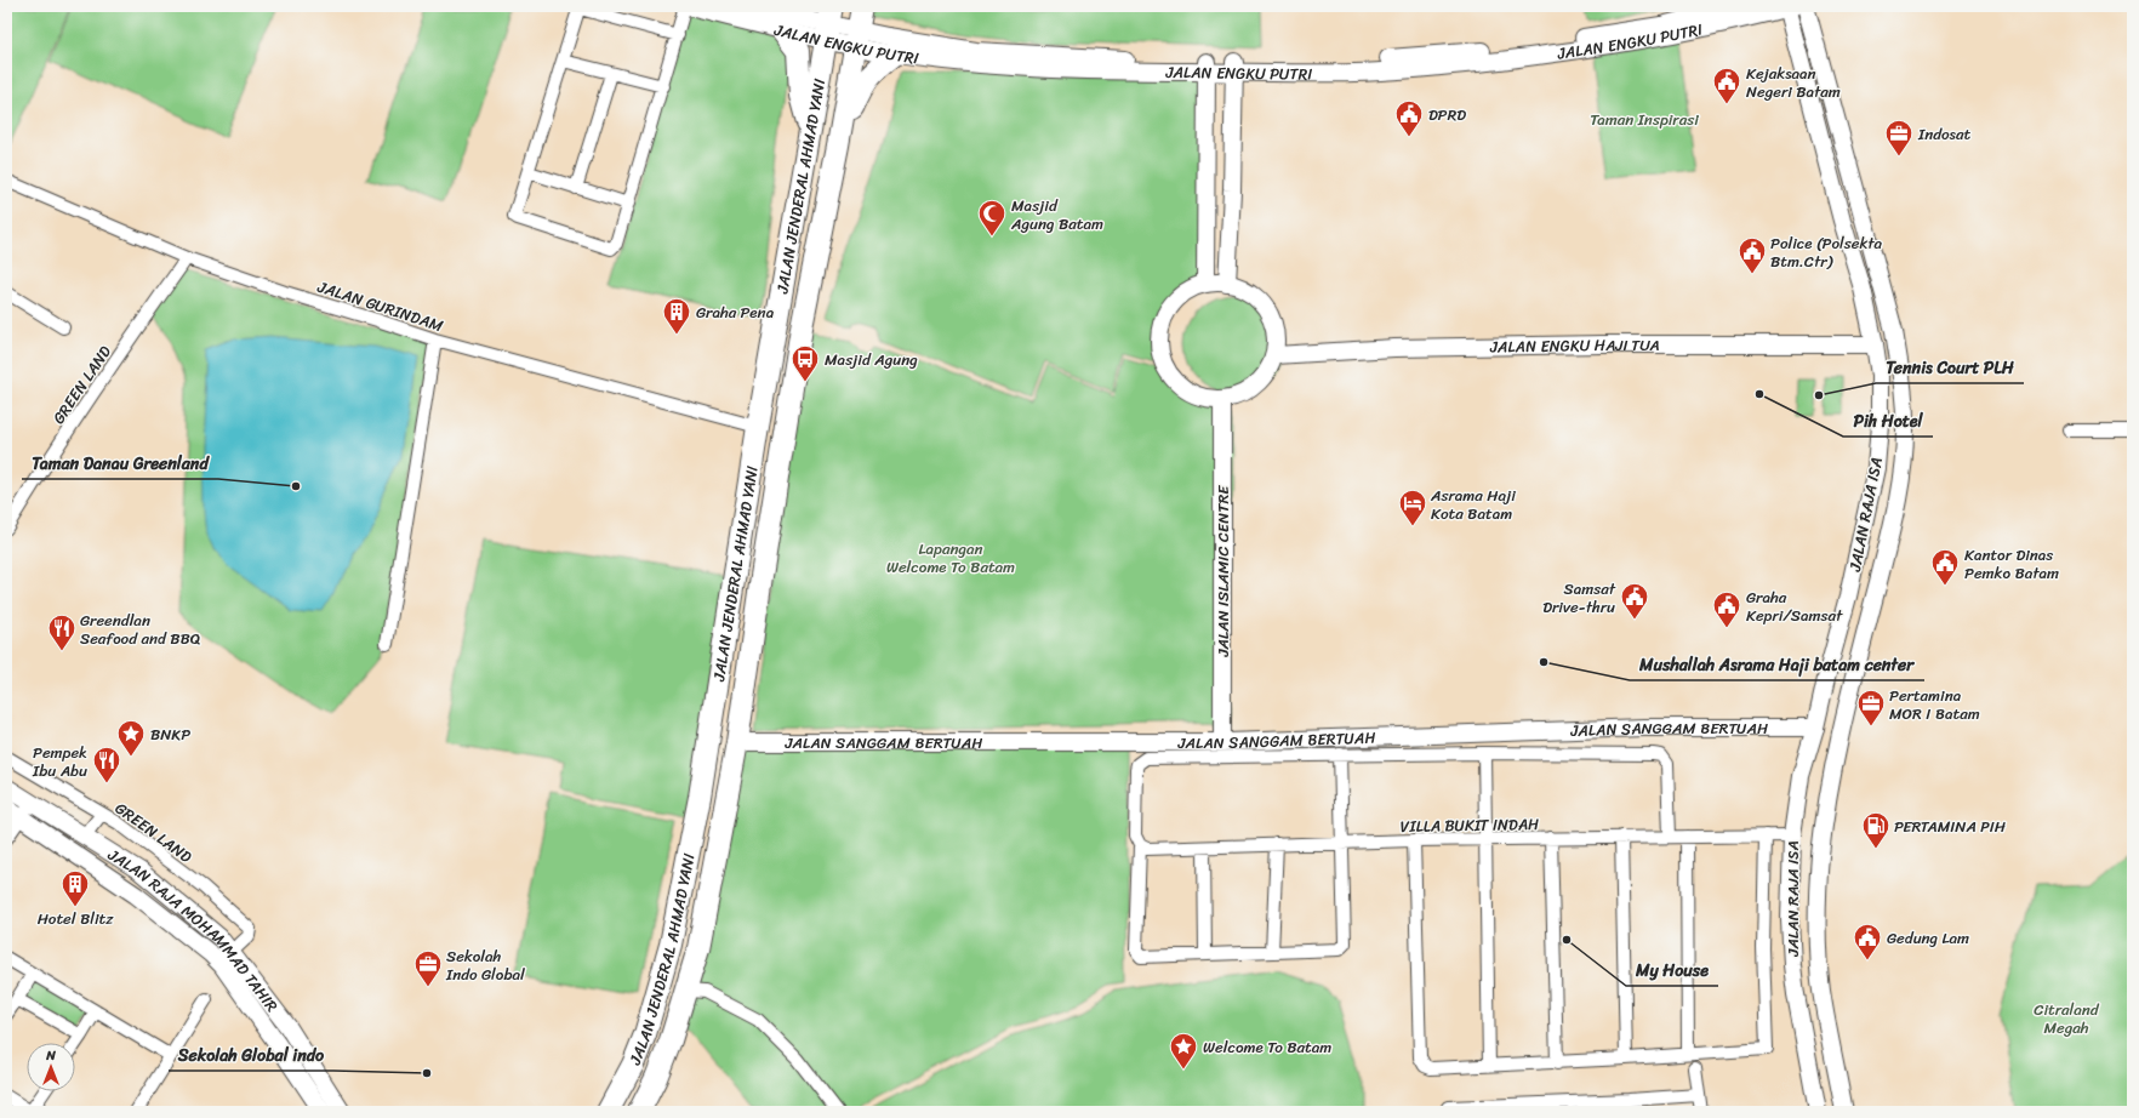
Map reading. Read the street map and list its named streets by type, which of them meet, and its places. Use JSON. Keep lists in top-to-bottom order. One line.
{"streets":{"highway":["JALAN JENDERAL AHMAD YANI"],"main road":["JALAN ENGKU PUTRI","JALAN ENGKU HAJI TUA","JALAN RAJA ISA","JALAN ISLAMIC CENTRE","JALAN SANGGAM BERTUAH","JALAN RAJA MOHAMMAD TAHIR"],"street":["JALAN GURINDAM","GREEN LAND","VILLA BUKIT INDAH"]},"crossings":[["JALAN ENGKU PUTRI","JALAN JENDERAL AHMAD YANI"],["JALAN ENGKU PUTRI","JALAN RAJA ISA"],["JALAN JENDERAL AHMAD YANI","JALAN GURINDAM"],["JALAN JENDERAL AHMAD YANI","JALAN SANGGAM BERTUAH"],["JALAN GURINDAM","GREEN LAND"],["JALAN ENGKU HAJI TUA","JALAN RAJA ISA"],["JALAN ENGKU HAJI TUA","JALAN ISLAMIC CENTRE"],["GREEN LAND","JALAN RAJA MOHAMMAD TAHIR"],["JALAN RAJA ISA","JALAN SANGGAM BERTUAH"],["JALAN RAJA ISA","VILLA BUKIT INDAH"],["JALAN ISLAMIC CENTRE","JALAN SANGGAM BERTUAH"]],"parks":["Taman Inspirasi","Lapangan Welcome To Batam","Citraland Megah"],"places":{"public building":["Kejaksaan Negeri Batam","DPRD","Police (Polsekta Btm.Ctr)","Kantor Dinas Pemko Batam","Samsat Drive-thru","Graha Kepri/Samsat","Gedung Lam"],"office":["Indosat","Pertamina MOR I Batam","Sekolah Indo Global"],"mosque":["Masjid Agung Batam"],"building":["Graha Pena","Hotel Blitz"],"bus stop":["Masjid Agung"],"other":["Pih Hotel","Tennis Court PLH","Taman Danau Greenland","Mushallah Asrama Haji batam center","My House","Sekolah Global indo"],"hotel":["Asrama Haji Kota Batam"],"restaurant":["Greendlan Seafood and BBQ","Pempek Ibu Abu"],"place":["BNKP","Welcome To Batam"],"fuel station":["PERTAMINA PIH"]},"north":"top"}
